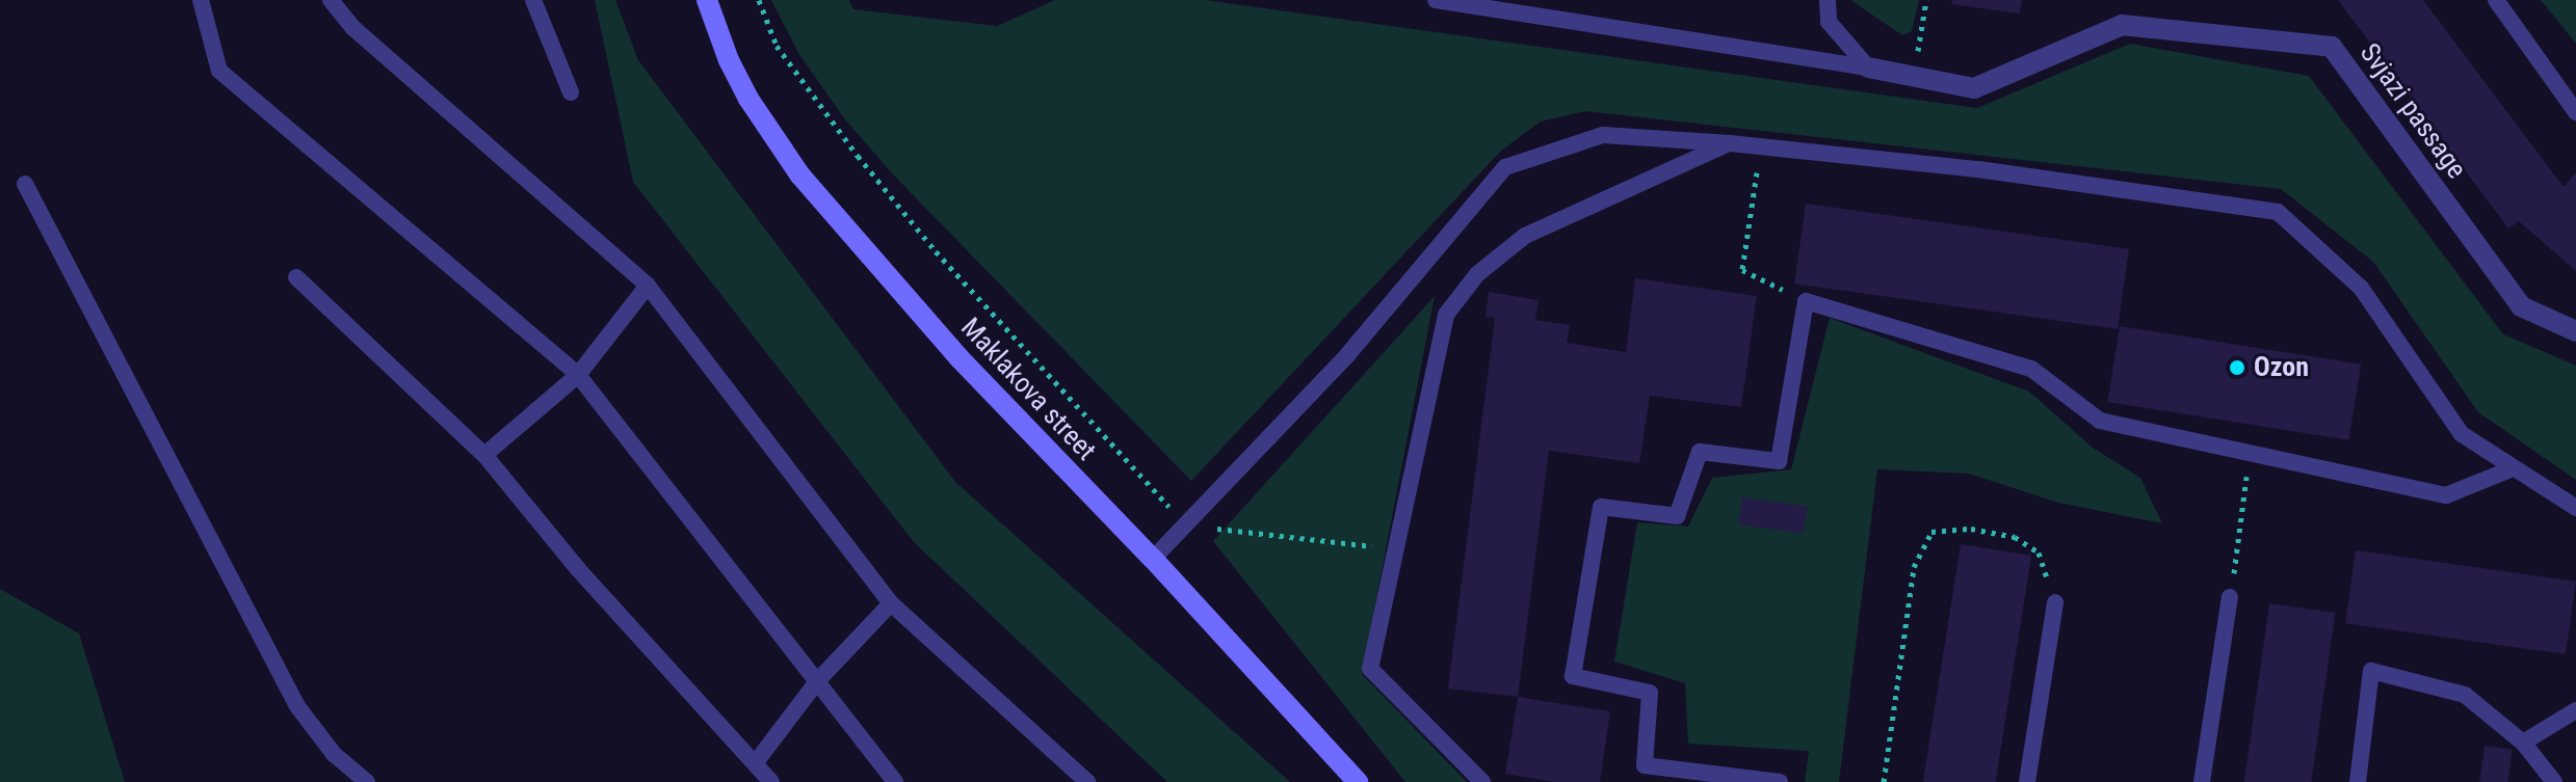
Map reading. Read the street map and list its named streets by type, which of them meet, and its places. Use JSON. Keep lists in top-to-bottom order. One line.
{"streets":{"street":["Svjazi passage","Maklakova street"]},"places":["Ozon"]}
